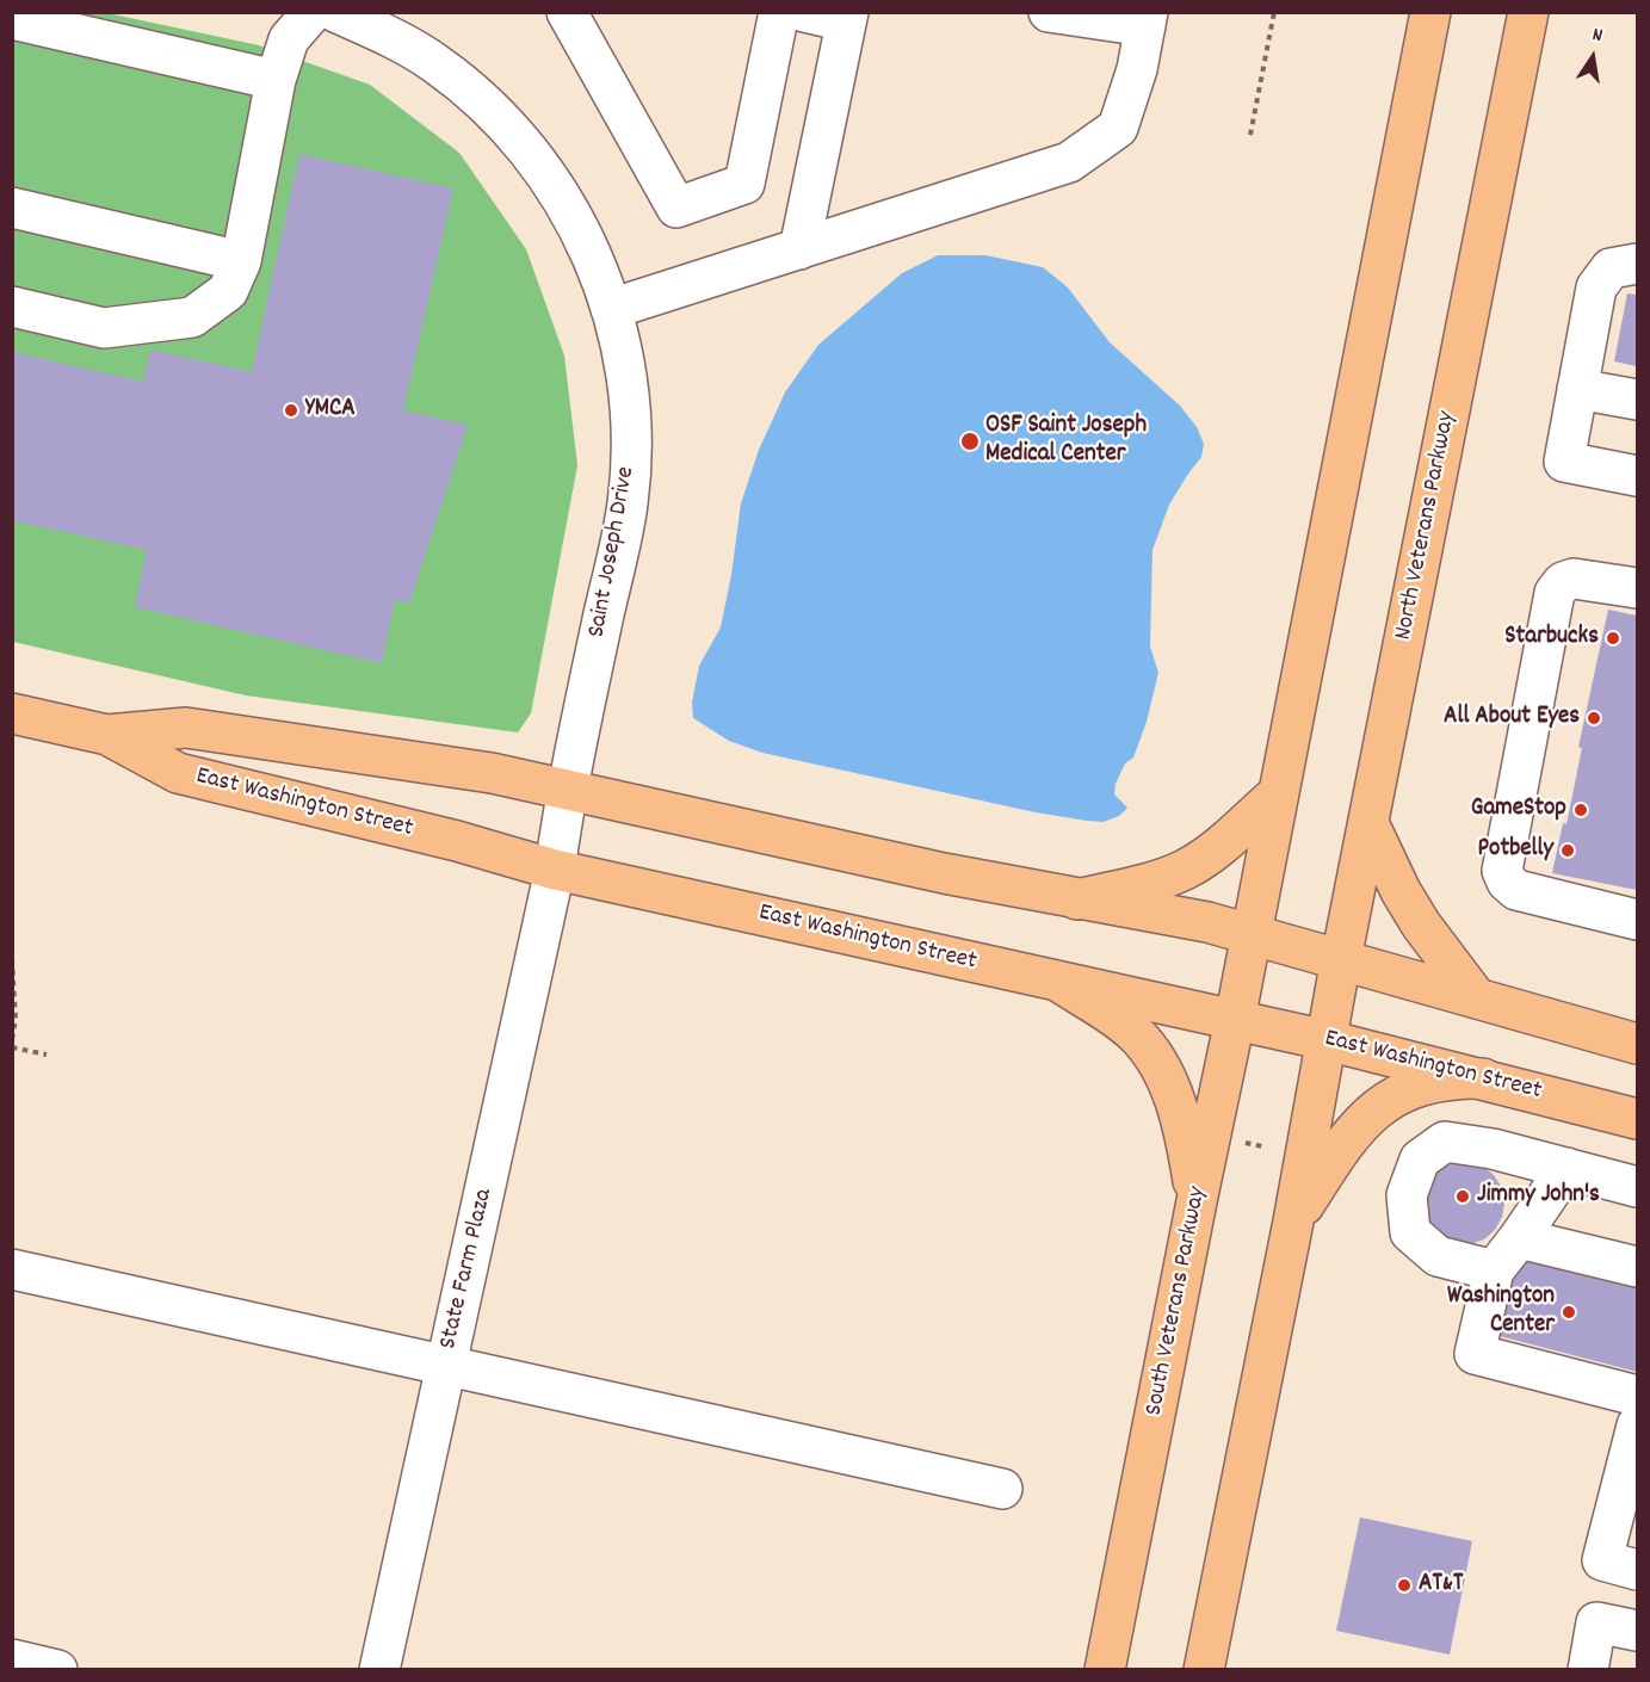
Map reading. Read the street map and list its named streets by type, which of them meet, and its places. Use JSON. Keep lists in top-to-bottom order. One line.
{"streets":{"main road":["North Veterans Parkway","East Washington Street","South Veterans Parkway"],"street":["Saint Joseph Drive","State Farm Plaza"]},"crossings":[["North Veterans Parkway","East Washington Street"],["Saint Joseph Drive","East Washington Street"],["Saint Joseph Drive","State Farm Plaza"],["East Washington Street","State Farm Plaza"],["East Washington Street","South Veterans Parkway"]],"places":["YMCA","OSF Saint Joseph Medical Center","Starbucks","All About Eyes","GameStop","Potbelly","Jimmy John's","Washington Center","AT&T"],"north":"top"}
